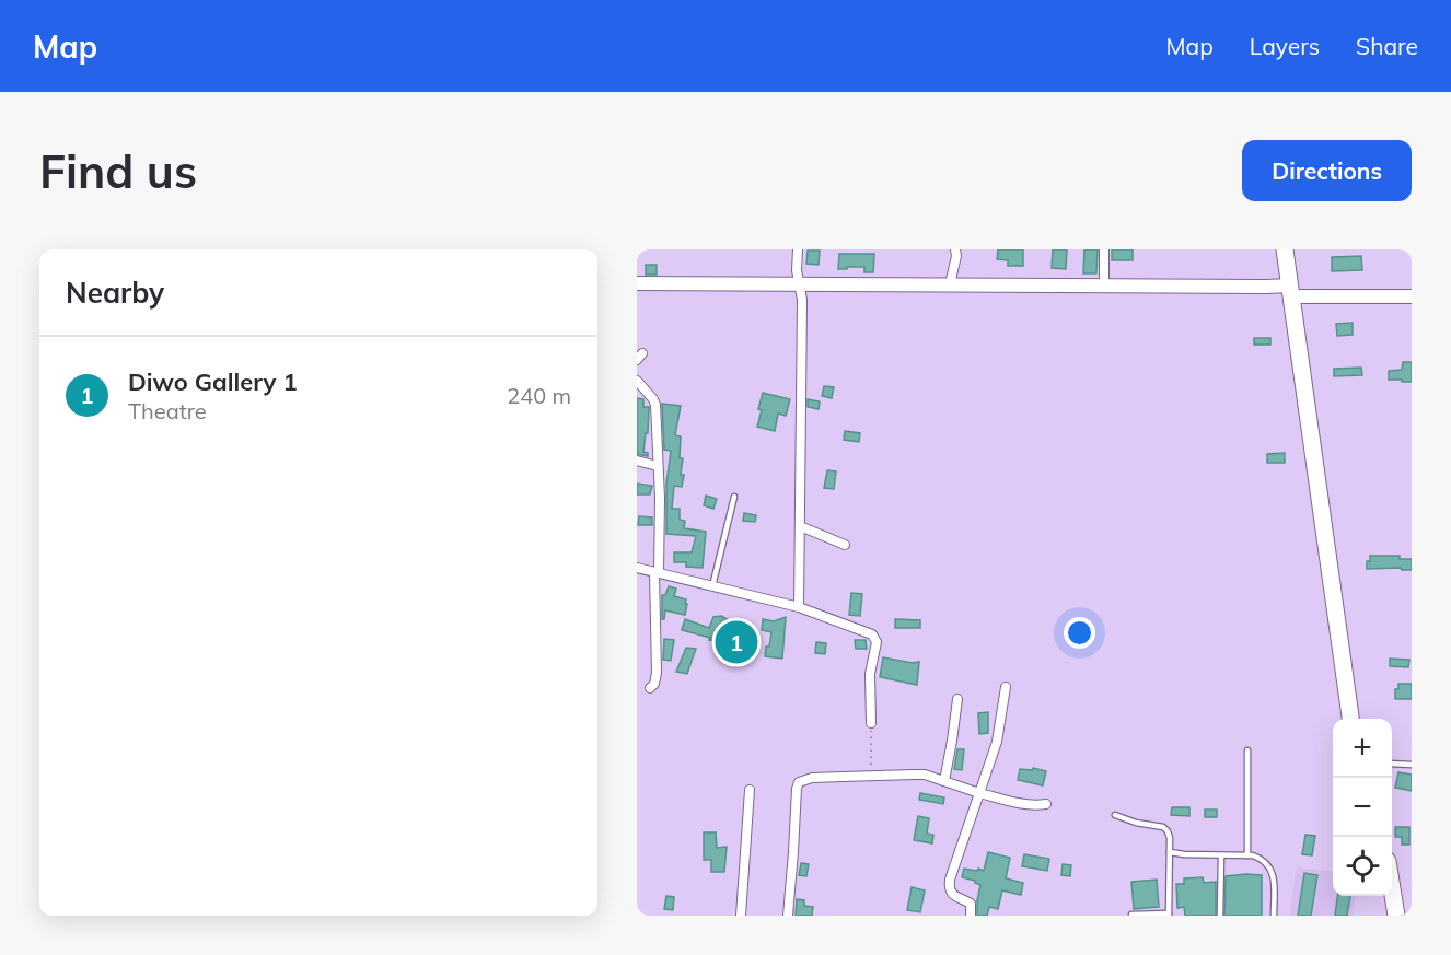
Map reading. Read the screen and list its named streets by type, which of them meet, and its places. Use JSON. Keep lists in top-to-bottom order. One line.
{"page":{"header":"Map","nav":["Map","Layers","Share"],"buttons":"Directions","title":"Find us","heading":"Nearby","list":[{"mark":"1","name":"Diwo Gallery 1","note":"Theatre","value":"240 m"}],"pins":"1","map_buttons":["+","−"]}}
